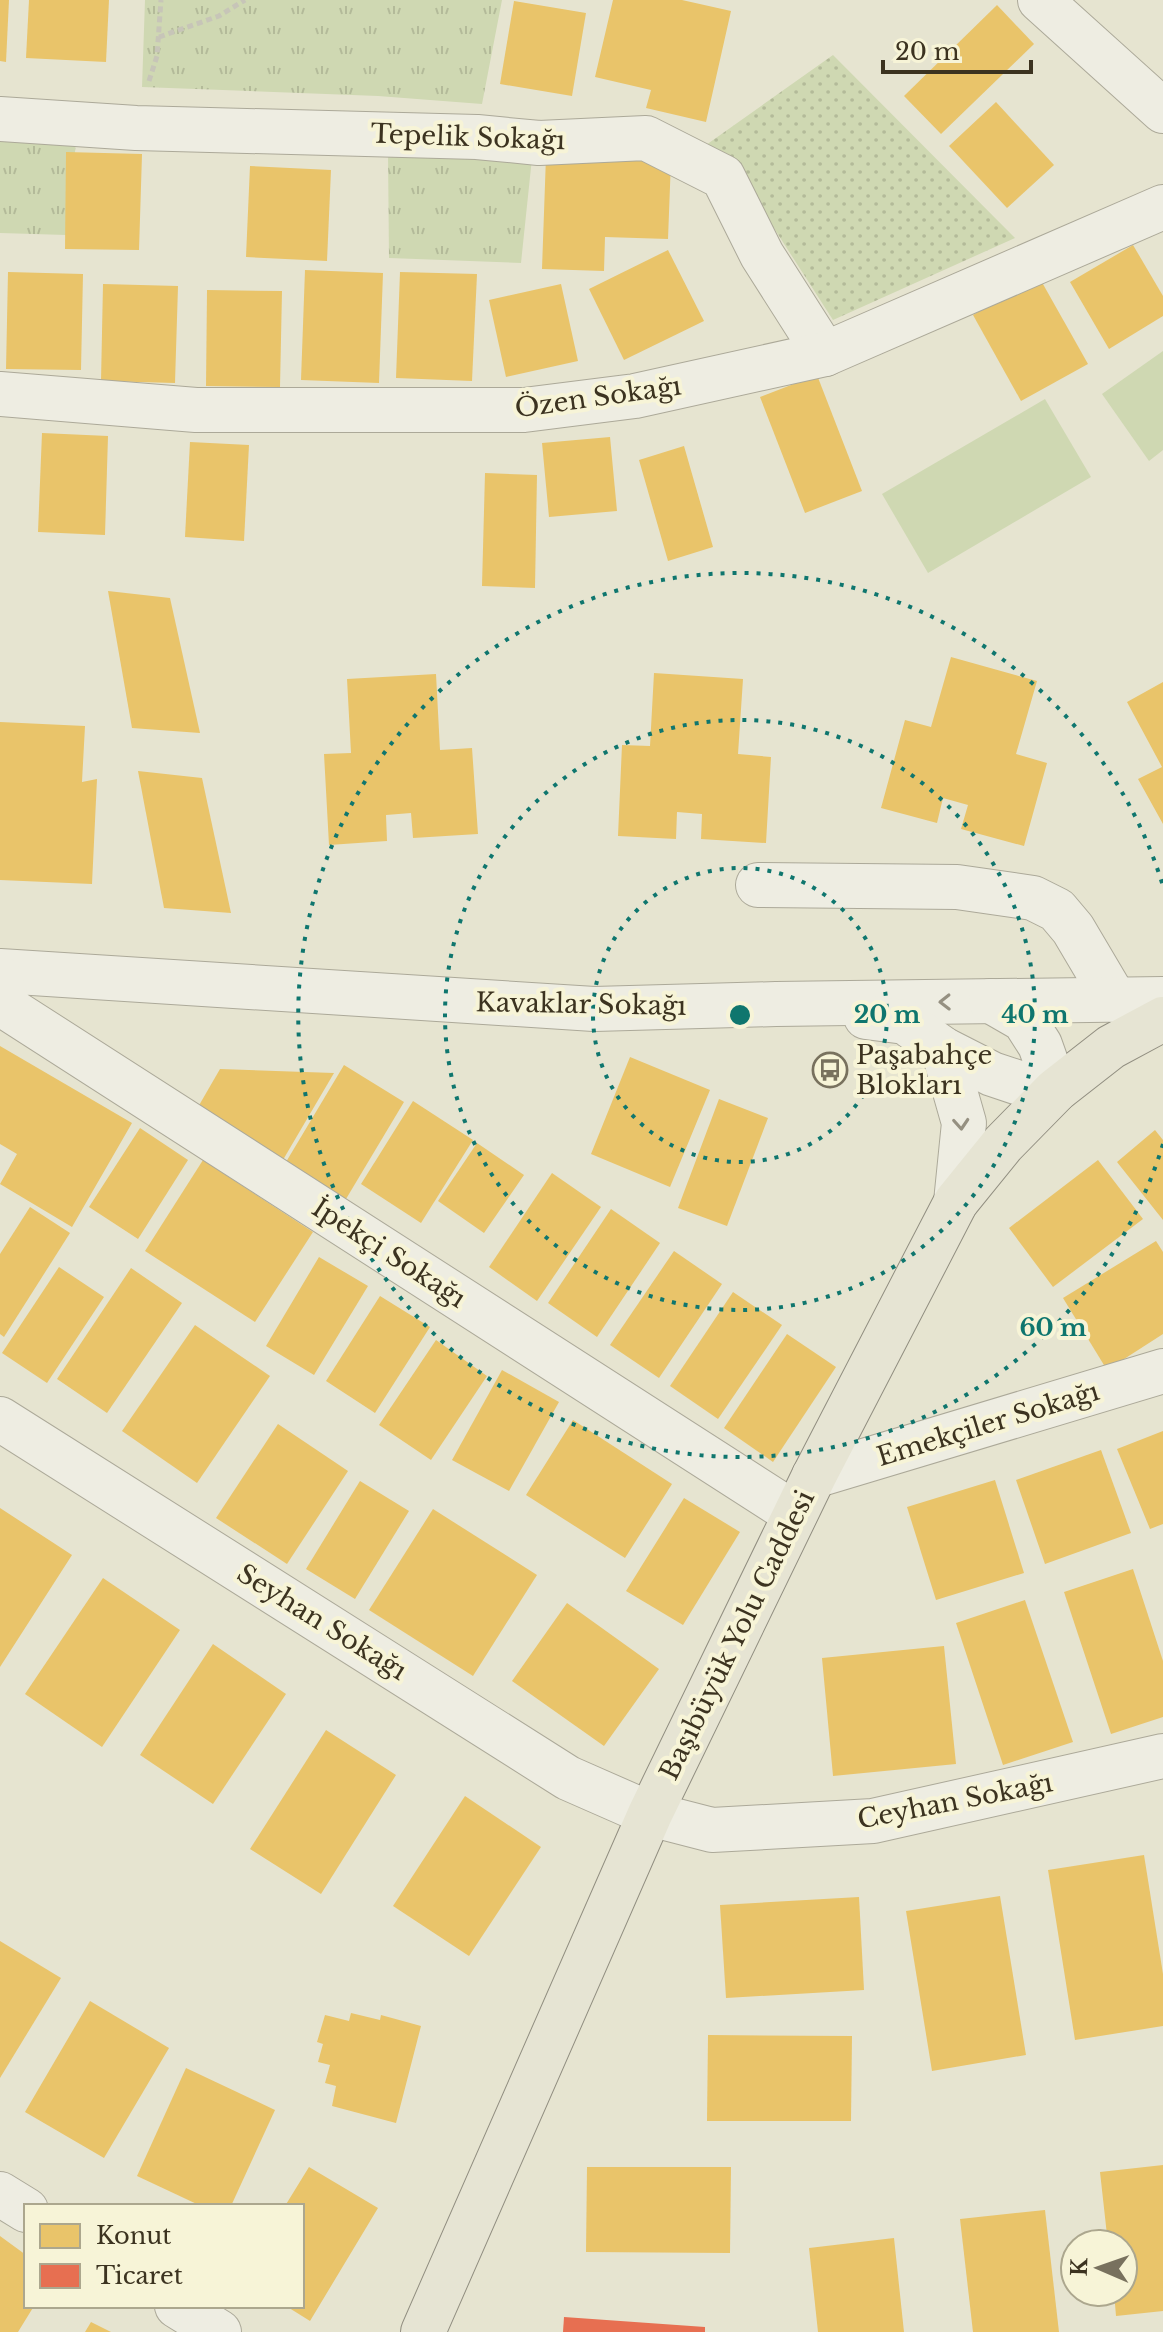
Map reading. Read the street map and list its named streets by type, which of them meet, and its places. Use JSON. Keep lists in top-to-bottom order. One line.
{"streets":{"main road":["Başıbüyük Yolu Caddesi"],"street":["Tepelik Sokağı","Özen Sokağı","Kavaklar Sokağı","İpekçi Sokağı","Emekçiler Sokağı","Seyhan Sokağı","Ceyhan Sokağı"]},"crossings":[["Tepelik Sokağı","Özen Sokağı"],["İpekçi Sokağı","Emekçiler Sokağı"],["İpekçi Sokağı","Başıbüyük Yolu Caddesi"],["Emekçiler Sokağı","Başıbüyük Yolu Caddesi"],["Seyhan Sokağı","Başıbüyük Yolu Caddesi"],["Seyhan Sokağı","Ceyhan Sokağı"],["Başıbüyük Yolu Caddesi","Ceyhan Sokağı"]],"places":{"bus stop":["Paşabahçe Blokları"]},"legend":["Konut","Ticaret"],"scale_bar":"20 m","north":"left","rings":["20 m","40 m","60 m"]}
